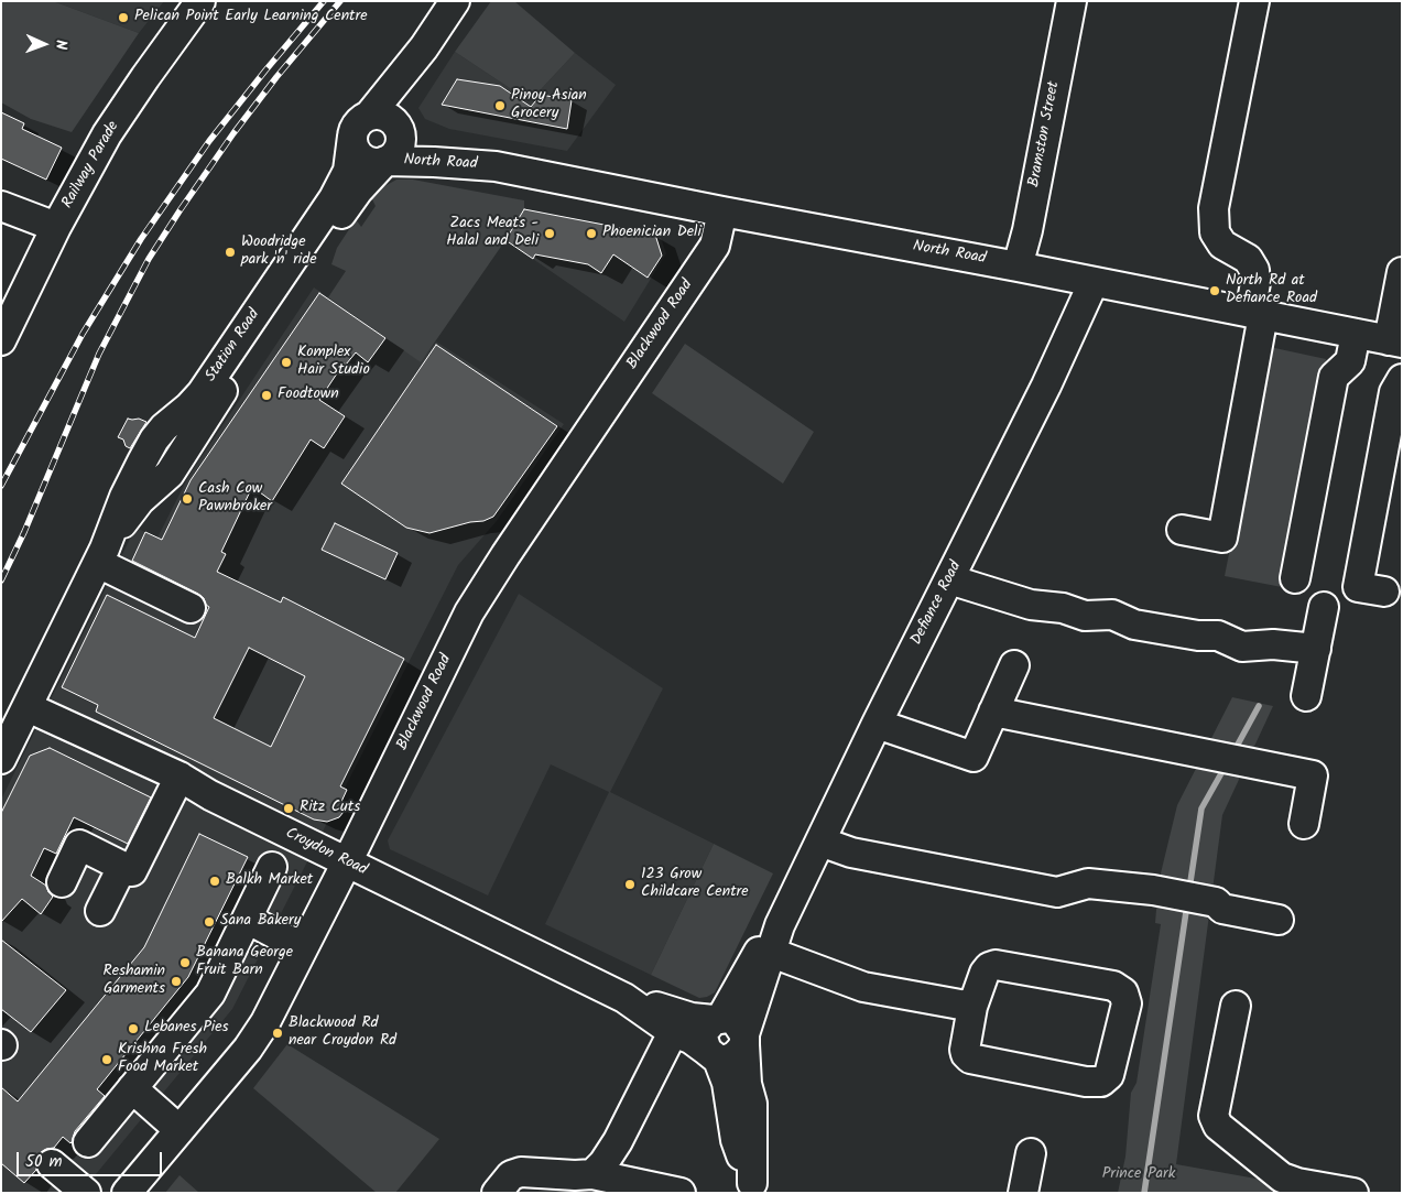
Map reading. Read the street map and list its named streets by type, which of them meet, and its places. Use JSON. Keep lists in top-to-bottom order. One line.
{"streets":{"street":["Bramston Street","North Road","Railway Parade","Blackwood Road","Station Road","Defiance Road","Croydon Road"]},"crossings":[["Bramston Street","North Road"],["North Road","Blackwood Road"],["North Road","Station Road"],["North Road","Defiance Road"],["Blackwood Road","Croydon Road"],["Station Road","Croydon Road"],["Defiance Road","Croydon Road"]],"parks":["Prince Park"],"places":["Pelican Point Early Learning Centre","Pinoy Asian Grocery","Zacs Meats - Halal and Deli","Phoenician Deli","Woodridge park 'n' ride","North Rd at Defiance Road","Komplex Hair Studio","Foodtown","Cash Cow Pawnbroker","Ritz Cuts","Balkh Market","123 Grow Childcare Centre","Sana Bakery","Banana George Fruit Barn","Reshamin Garments","Lebanes Pies","Blackwood Rd near Croydon Rd","Krishna Fresh Food Market"],"scale_bar":"50 m","north":"right"}
